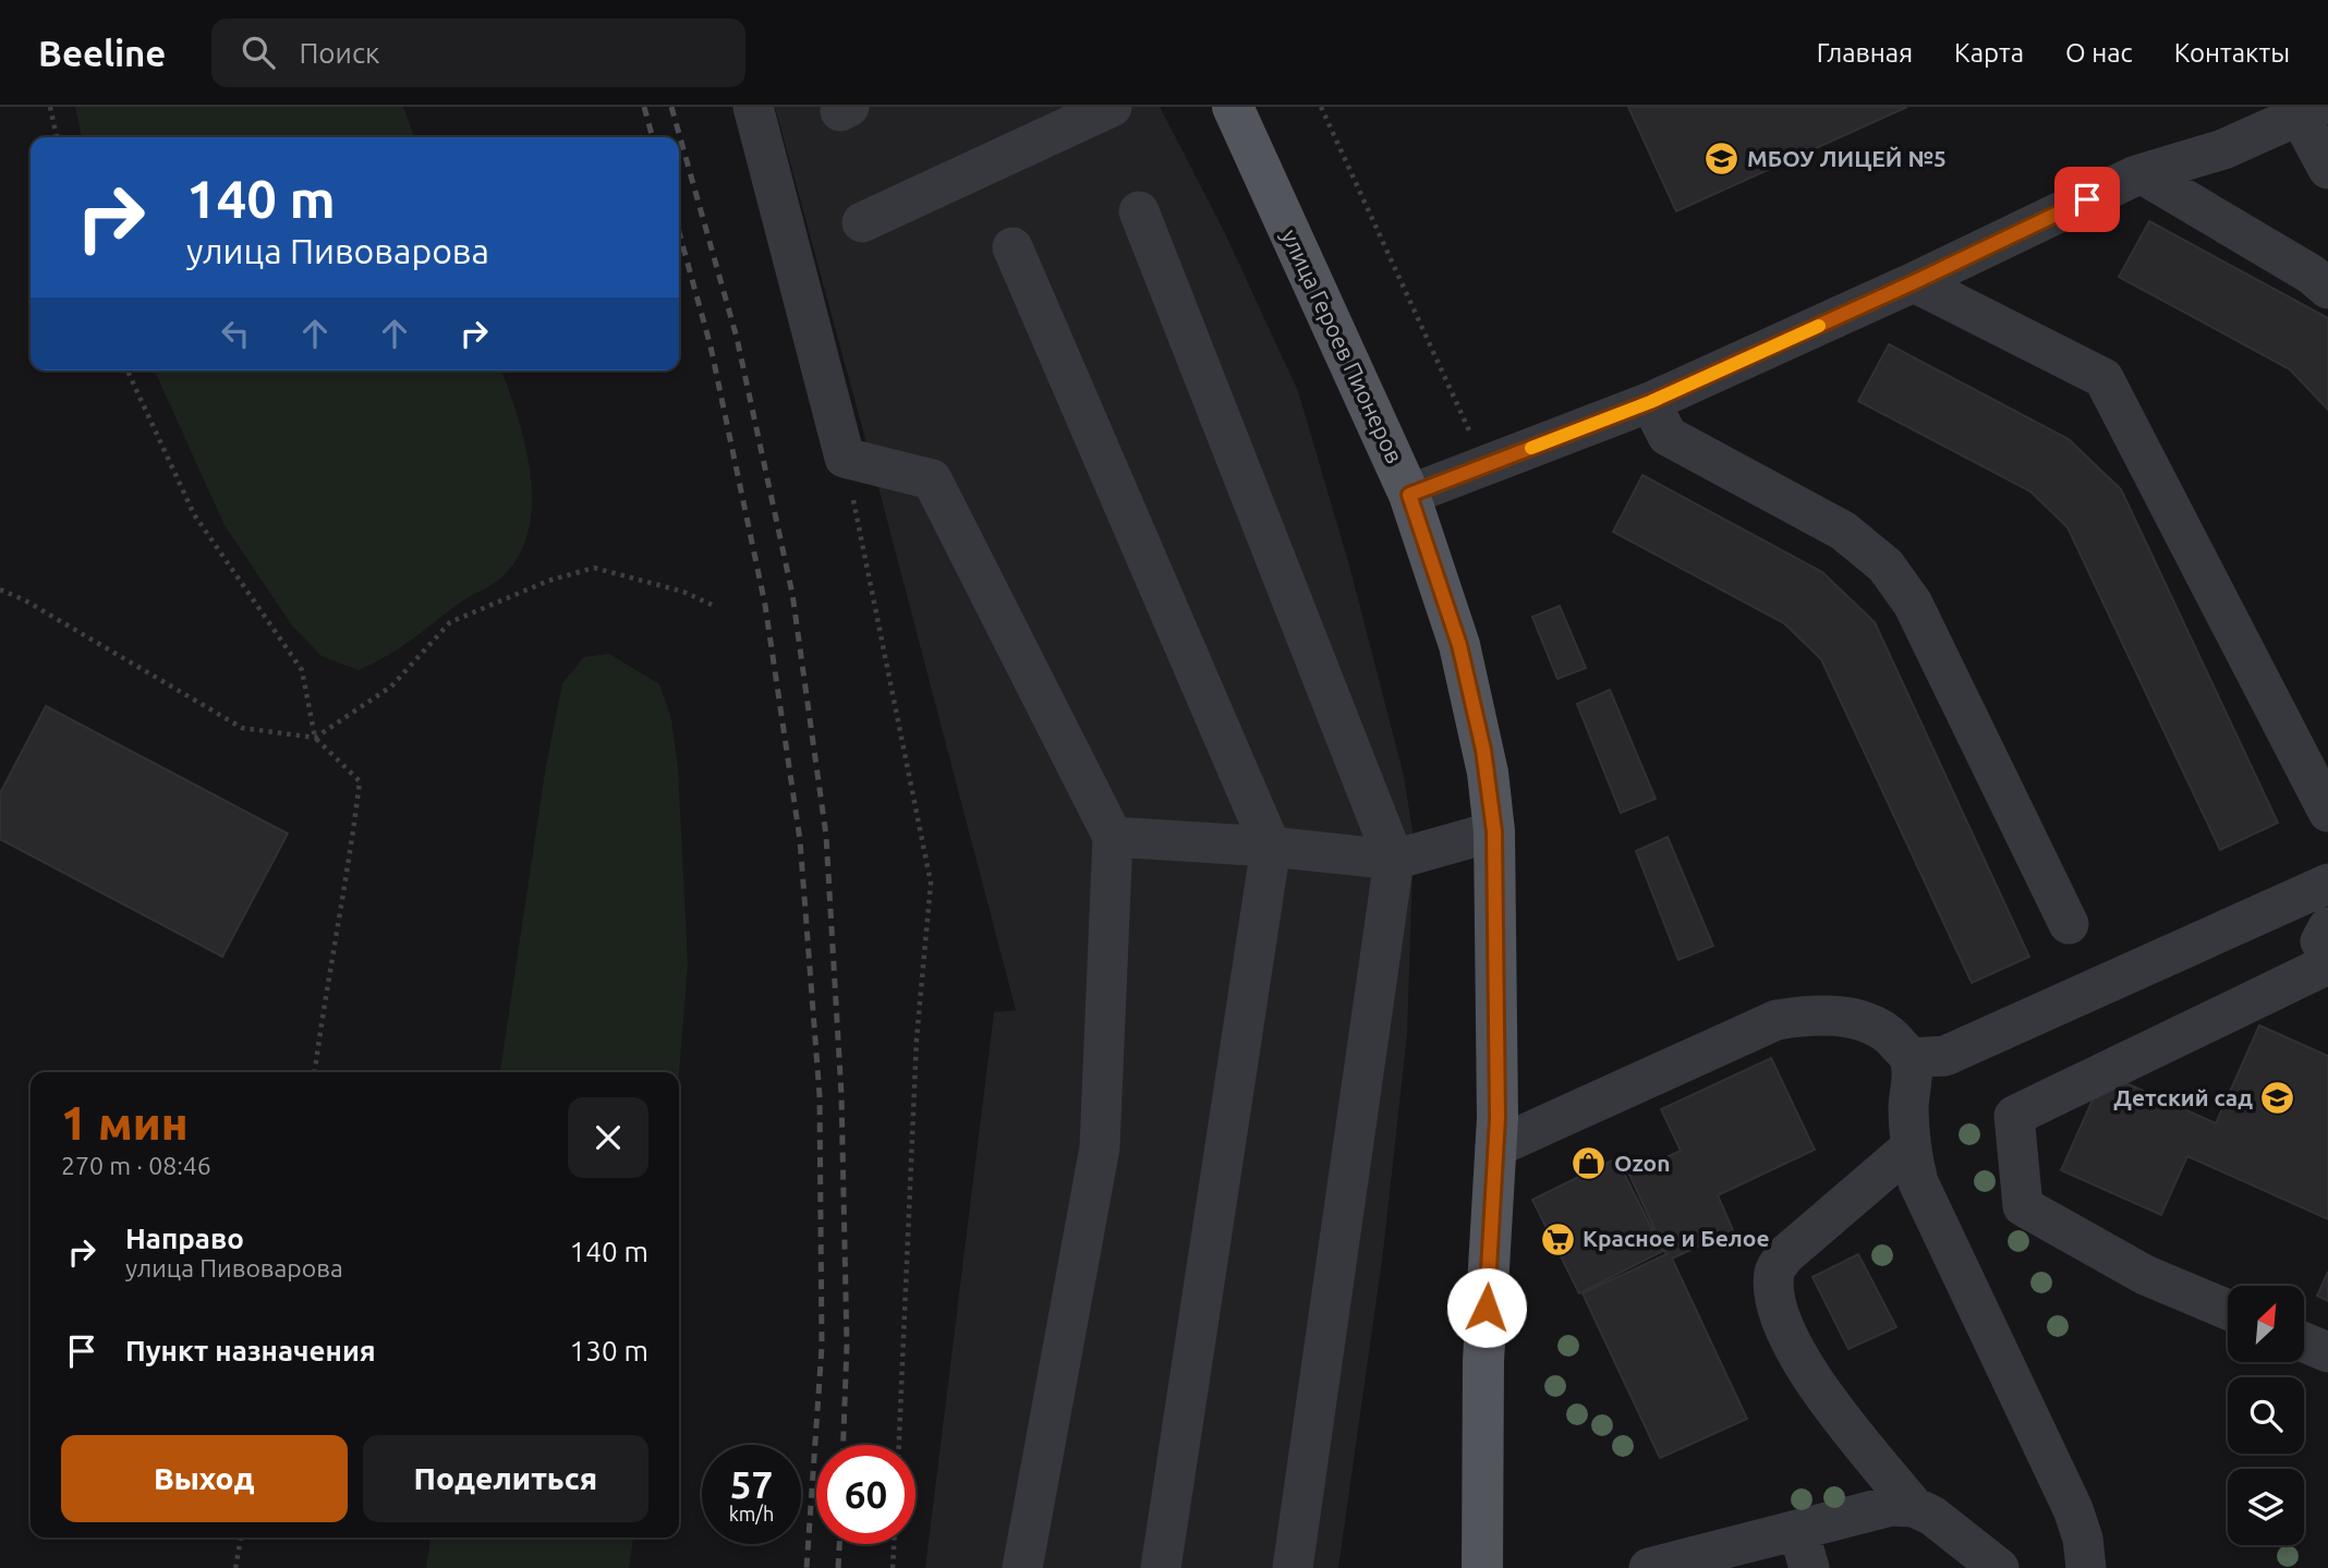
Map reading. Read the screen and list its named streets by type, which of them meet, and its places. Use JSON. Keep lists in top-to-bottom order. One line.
{"streets":{"main road":["улица Героев Пионеров"]},"places":{"school or university":["МБОУ ЛИЦЕЙ №5","Детский сад"],"shop":["Ozon"],"supermarket":["Красное и Белое"]},"north":"top right","page":{"header":"Beeline","search":"Поиск","nav":["Главная","Карта","О нас","Контакты"],"turn":["140 m","улица Пивоварова"],"heading":["1 мин","270 m · 08:46"],"list":[{"name":"Направо","note":"улица Пивоварова","value":"140 m"},{"name":"Пункт назначения","value":"130 m"}],"buttons":["Выход","Поделиться"],"speed":"57 km/h","limit":"60"}}
